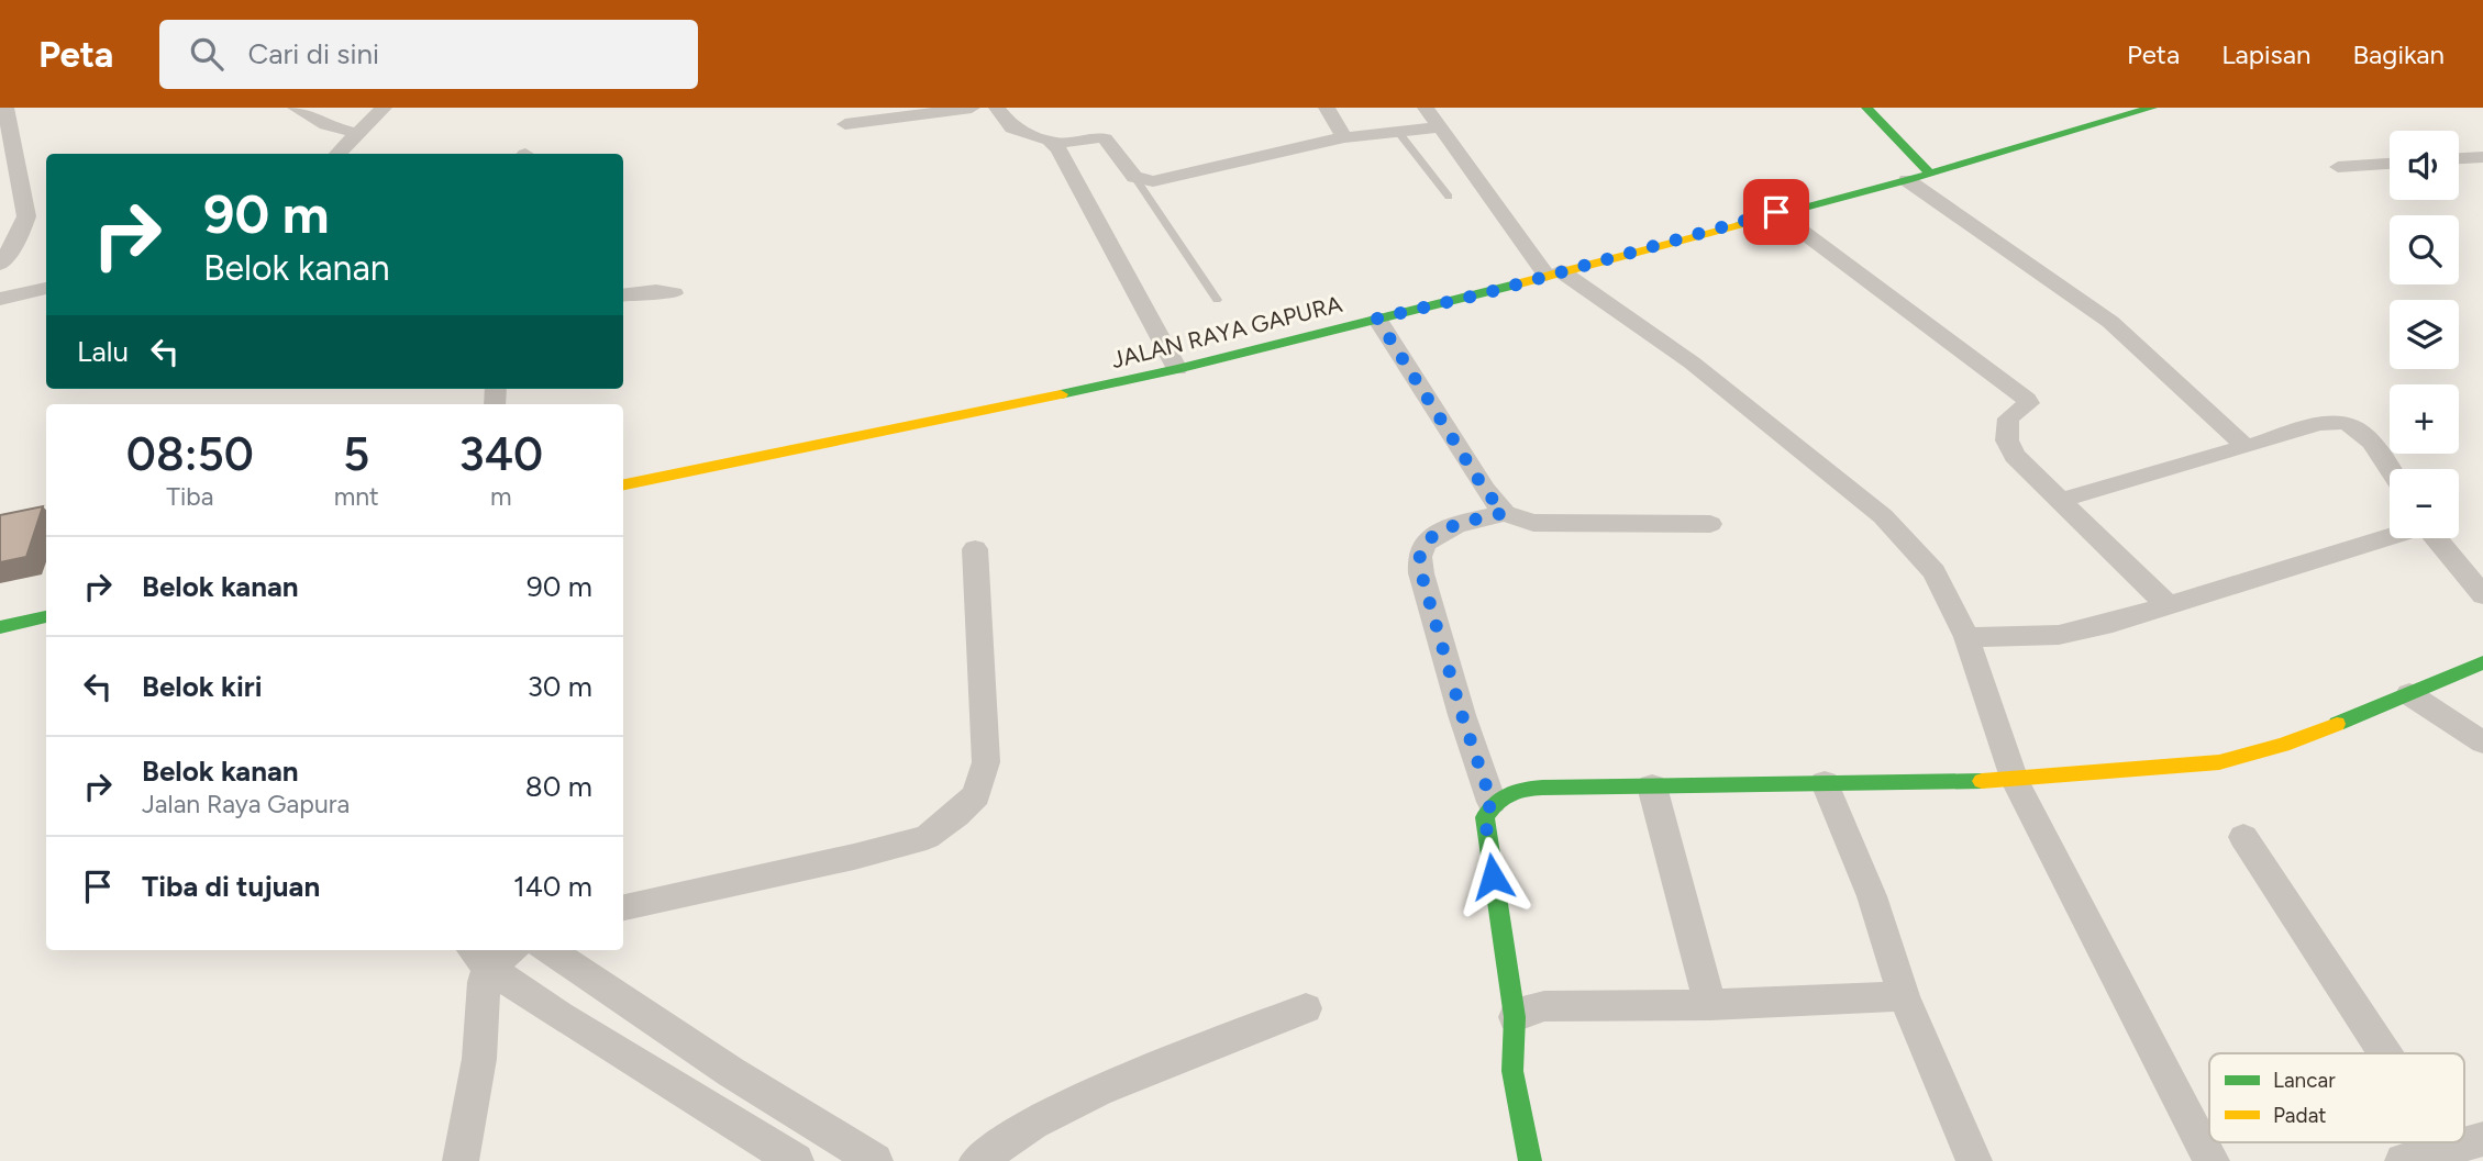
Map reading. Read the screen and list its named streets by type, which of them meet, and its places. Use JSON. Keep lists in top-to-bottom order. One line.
{"streets":{"main road":["JALAN RAYA GAPURA"]},"legend":["Lancar","Padat"],"page":{"header":"Peta","search":"Cari di sini","nav":["Peta","Lapisan","Bagikan"],"map_buttons":["+","−"],"turn":["90 m","Belok kanan"],"then":"Lalu","eta":["08:50","Tiba","5","mnt","340","m"],"list":[{"name":"Belok kanan","value":"90 m"},{"name":"Belok kiri","value":"30 m"},{"name":"Belok kanan","note":"Jalan Raya Gapura","value":"80 m"},{"name":"Tiba di tujuan","value":"140 m"}]}}
